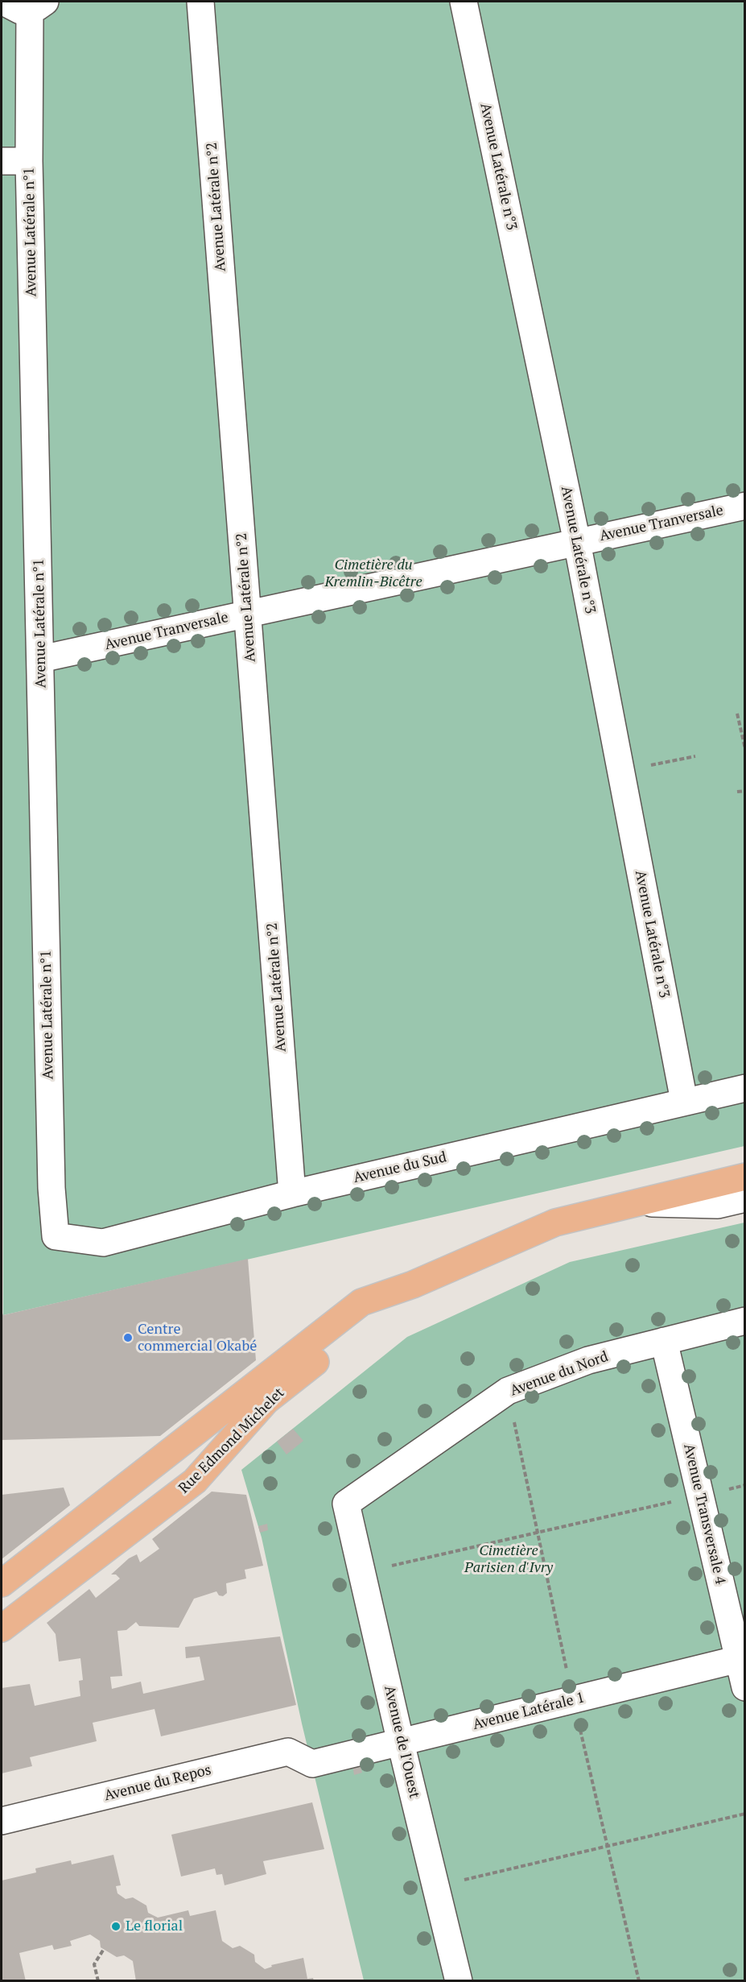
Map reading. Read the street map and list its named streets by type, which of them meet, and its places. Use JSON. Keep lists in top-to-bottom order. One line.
{"streets":{"main road":["Rue Edmond Michelet"],"street":["Avenue Latérale n°3","Avenue Latérale n°2","Avenue Latérale n°1","Avenue Tranversale","Avenue du Sud","Avenue du Nord","Avenue Transversale 4","Avenue Latérale 1","Avenue de l'Ouest","Avenue du Repos"]},"crossings":[["Avenue Latérale n°3","Avenue Tranversale"],["Avenue Latérale n°3","Avenue du Sud"],["Avenue Latérale n°2","Avenue Tranversale"],["Avenue Latérale n°2","Avenue du Sud"],["Avenue Latérale n°1","Avenue Tranversale"],["Avenue Latérale n°1","Avenue du Sud"],["Avenue du Nord","Avenue Transversale 4"],["Avenue du Nord","Avenue de l'Ouest"],["Avenue Transversale 4","Avenue Latérale 1"],["Avenue Latérale 1","Avenue de l'Ouest"],["Avenue Latérale 1","Avenue du Repos"]],"parks":["Cimetière du Kremlin-Bicêtre","Cimetière Parisien d'Ivry"],"places":["Centre commercial Okabé","Le florial"]}
